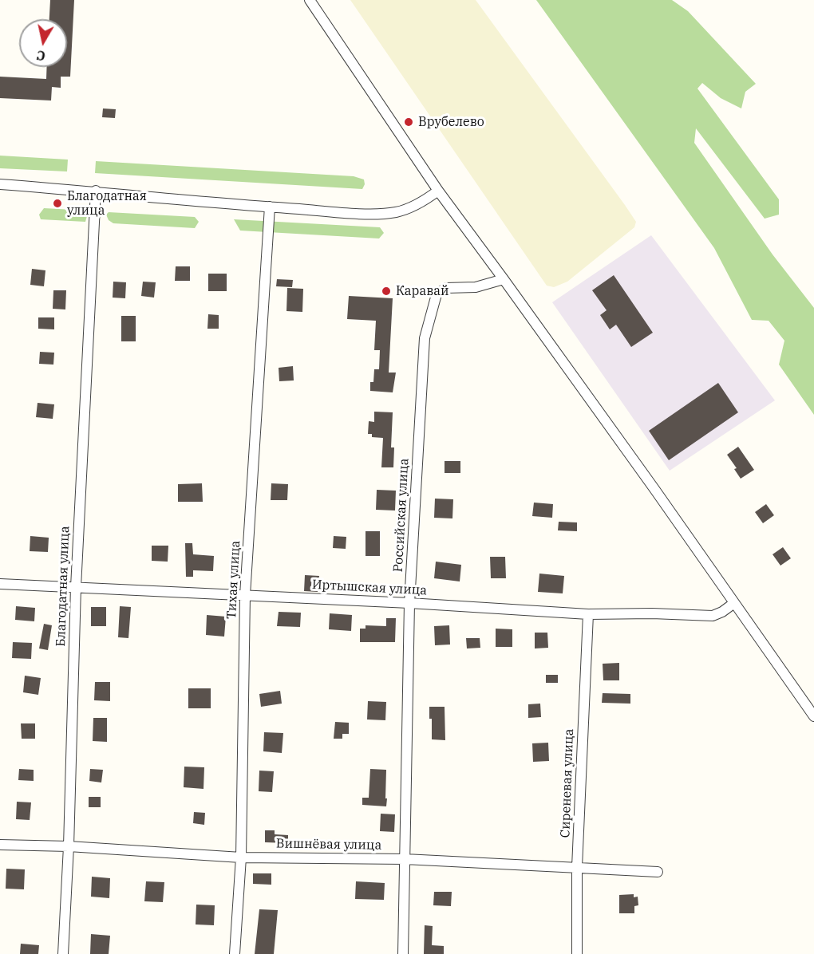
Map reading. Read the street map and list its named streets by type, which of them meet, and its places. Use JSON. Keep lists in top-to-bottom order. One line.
{"streets":{"street":["Российская улица","Тихая улица","Благодатная улица","Иртышская улица","Сиреневая улица","Вишнёвая улица"]},"crossings":[["Российская улица","Иртышская улица"],["Российская улица","Вишнёвая улица"],["Тихая улица","Иртышская улица"],["Тихая улица","Вишнёвая улица"],["Благодатная улица","Иртышская улица"],["Благодатная улица","Вишнёвая улица"],["Иртышская улица","Сиреневая улица"],["Сиреневая улица","Вишнёвая улица"]],"places":["Врубелево","Благодатная улица","Каравай"],"north":"bottom"}
